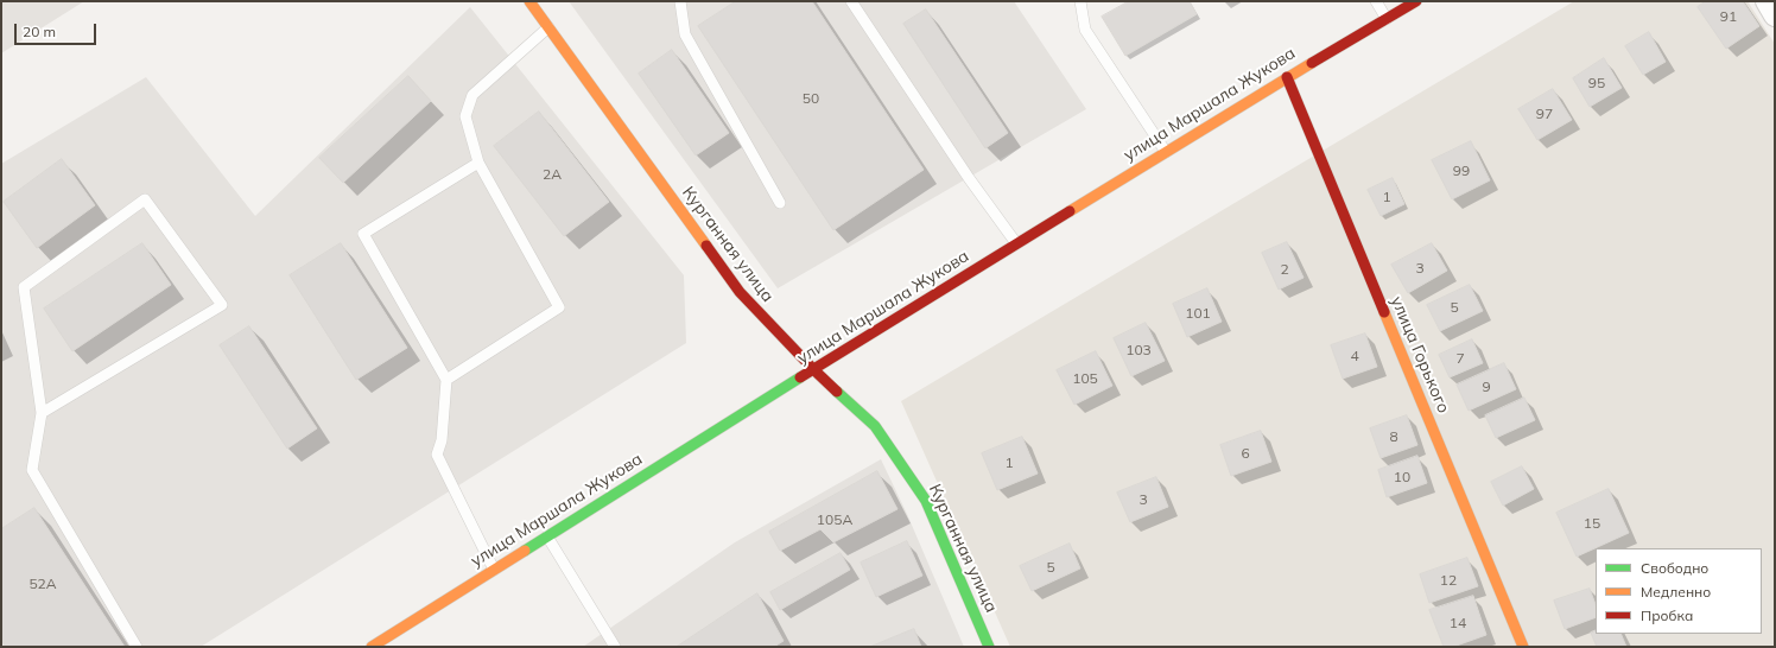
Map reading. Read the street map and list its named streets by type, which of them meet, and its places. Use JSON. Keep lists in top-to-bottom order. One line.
{"streets":{"street":["улица Маршала Жукова","Курганная улица","улица Горького"]},"crossings":[["улица Маршала Жукова","Курганная улица"],["улица Маршала Жукова","улица Горького"]],"house_numbers":["91","95","50","97","99","2А","1","3","2","5","101","103","4","7","105","9","8","6","1","10","3","105А","15","5","12","52А","14"],"legend":["Свободно","Медленно","Пробка"],"scale_bar":"20 m"}
